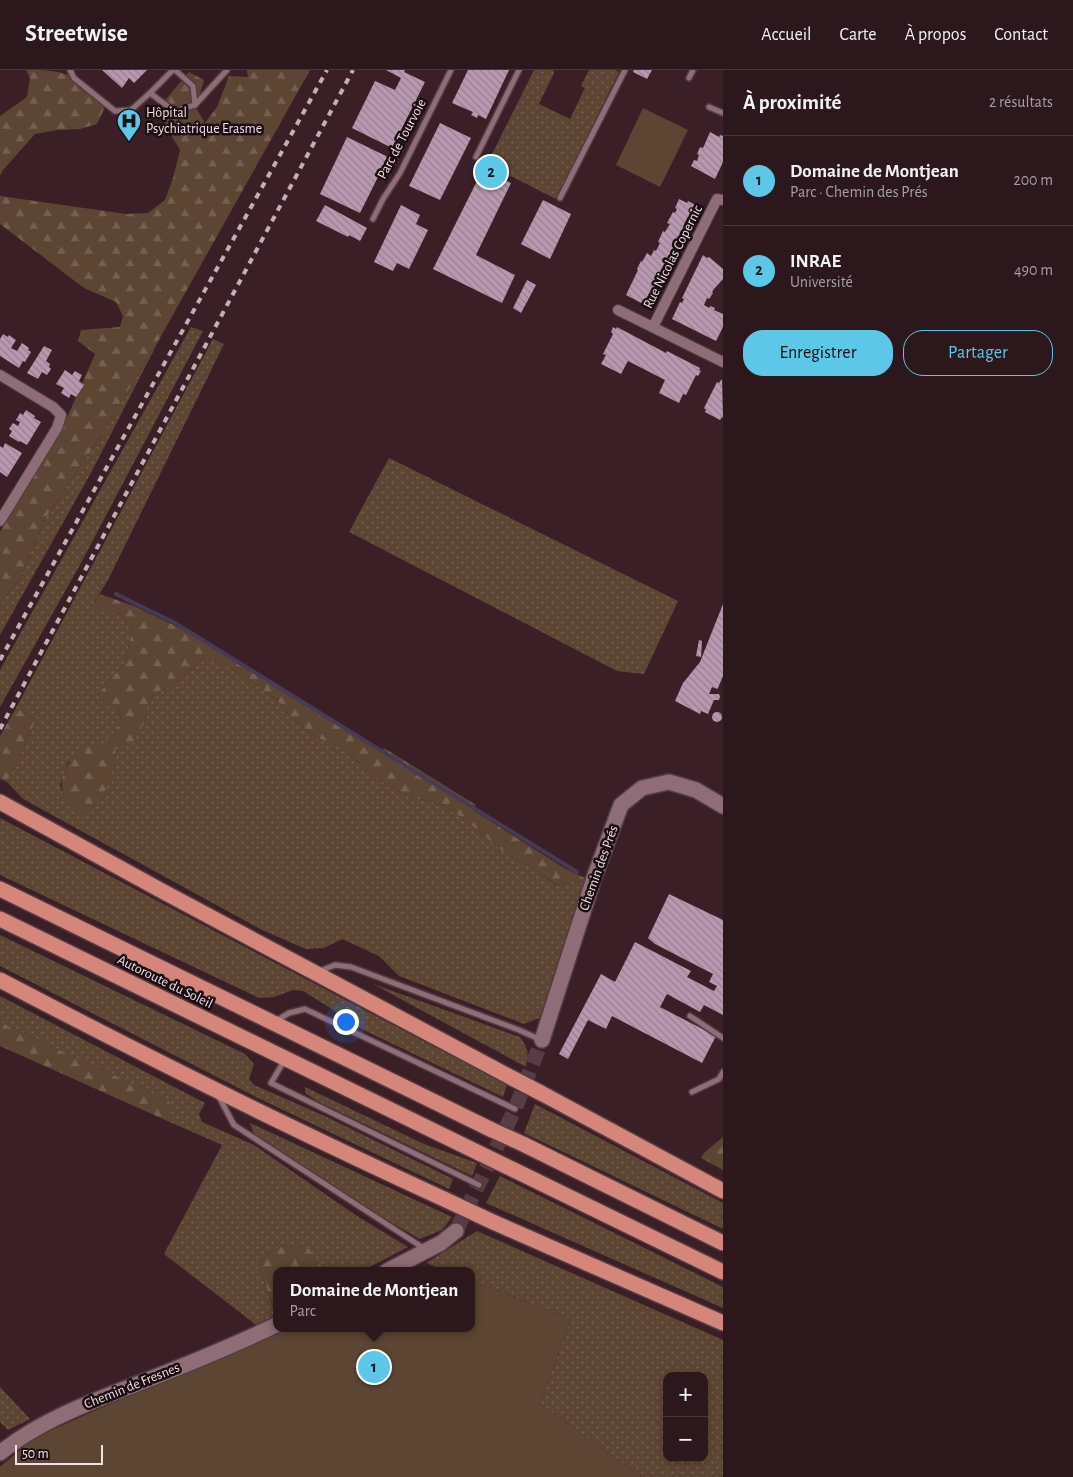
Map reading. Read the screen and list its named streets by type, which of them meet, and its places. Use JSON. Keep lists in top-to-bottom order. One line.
{"streets":{"highway":["Autoroute du Soleil"],"street":["Rue Nicolas Copernic","Chemin des Prés","Chemin de Fresnes"],"lane":["Parc de Tourvoie"]},"places":{"hospital":["Hôpital Psychiatrique Erasme"]},"scale_bar":"50 m","page":{"header":"Streetwise","nav":["Accueil","Carte","À propos","Contact"],"heading":["À proximité","2 résultats"],"list":[{"mark":"1","name":"Domaine de Montjean","note":"Parc · Chemin des Prés","value":"200 m"},{"mark":"2","name":"INRAE","note":"Université","value":"490 m"}],"pins":["2","1"],"buttons":["Enregistrer","Partager"],"popup":["Domaine de Montjean","Parc"],"map_buttons":["+","−"],"scale":"50 m"}}
